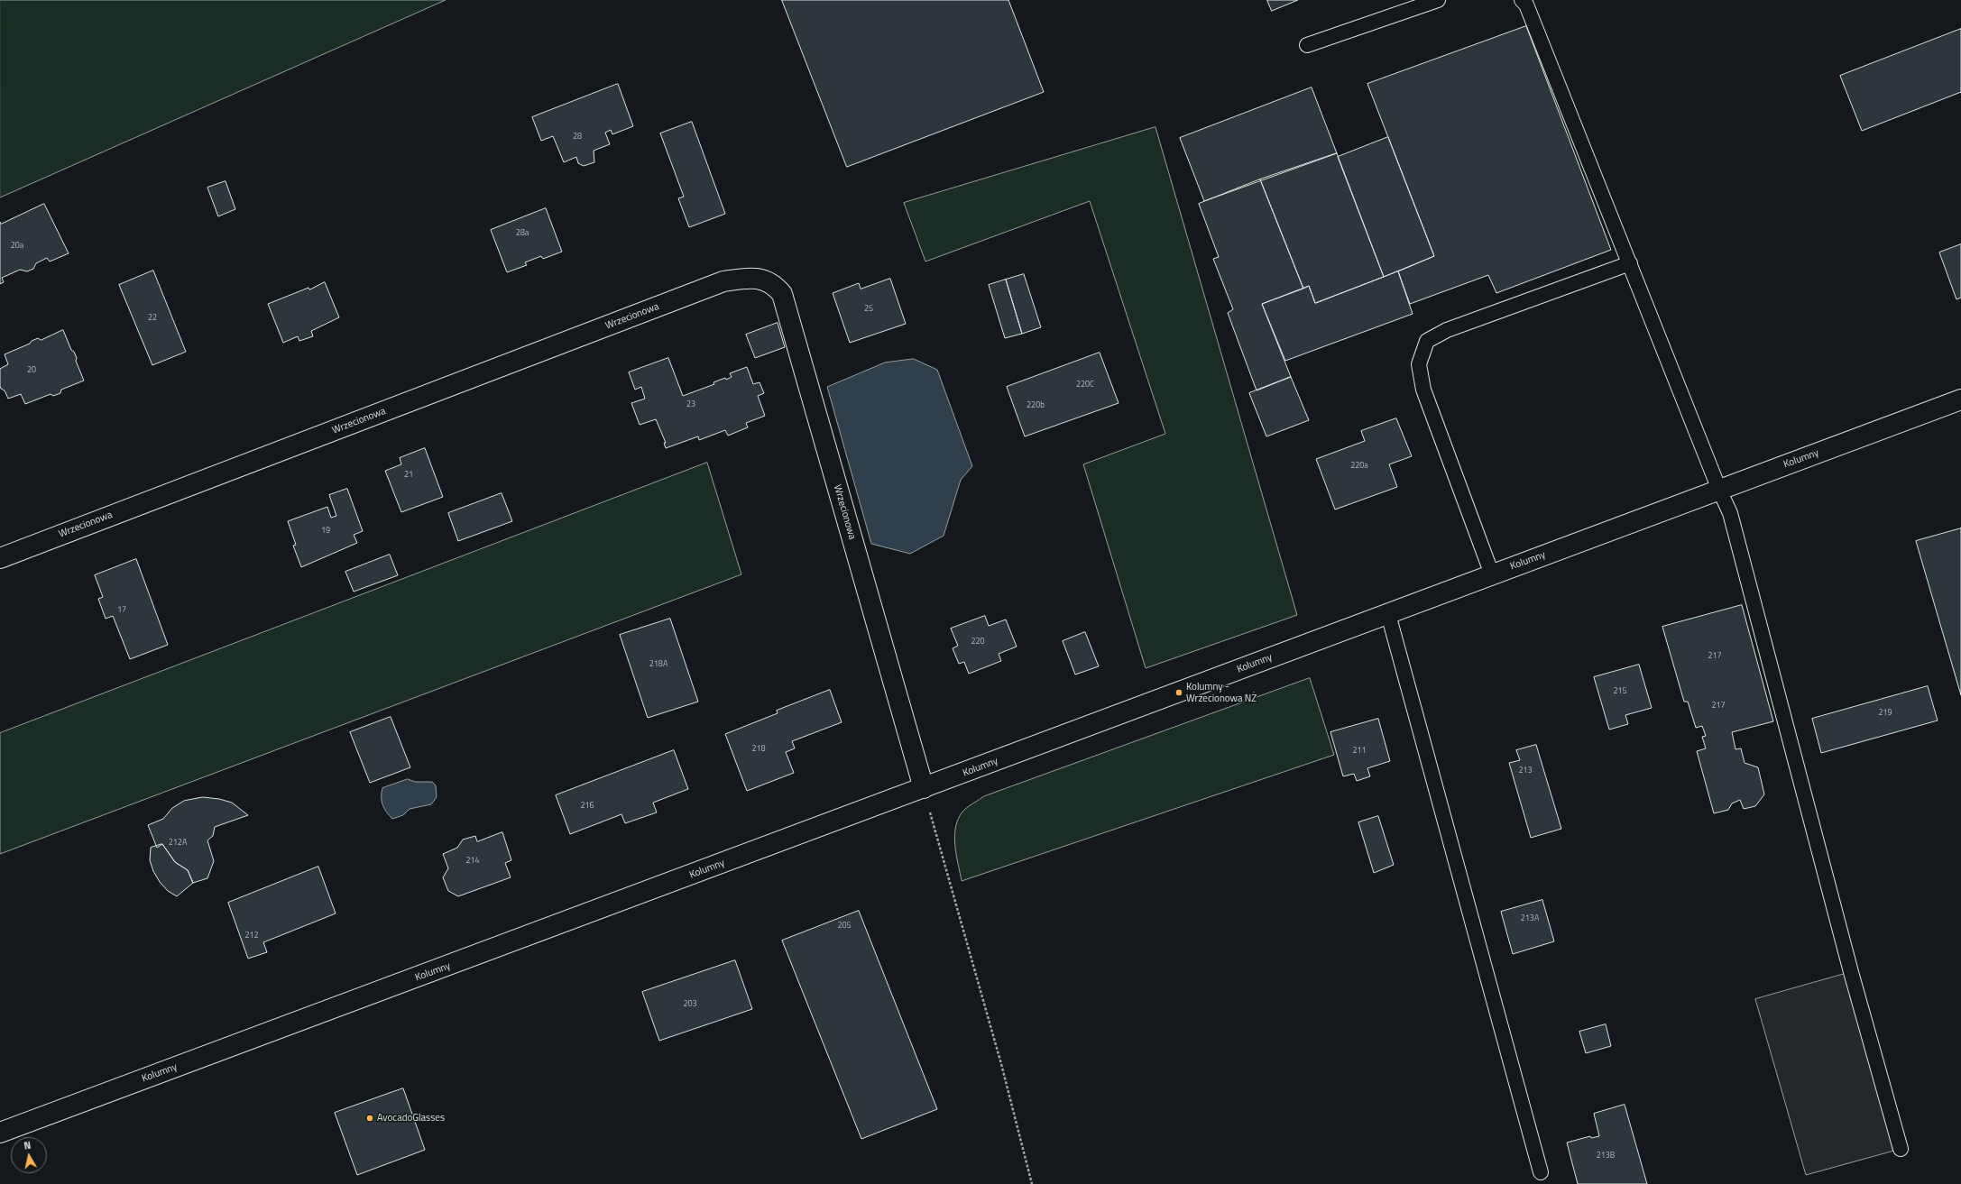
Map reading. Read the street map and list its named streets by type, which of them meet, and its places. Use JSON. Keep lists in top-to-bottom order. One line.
{"streets":{"street":["Wrzecionowa","Kolumny"]},"crossings":[["Wrzecionowa","Kolumny"]],"places":["Kolumny - Wrzecionowa NŻ","AvocadoGlasses"],"house_numbers":["28","28a","20a","25","22","20","220C","23","220b","220a","21","19","17","220","217","218A","215","217","219","218","211","213","216","212A","214","213A","205","212","203","213B"],"north":"top"}
